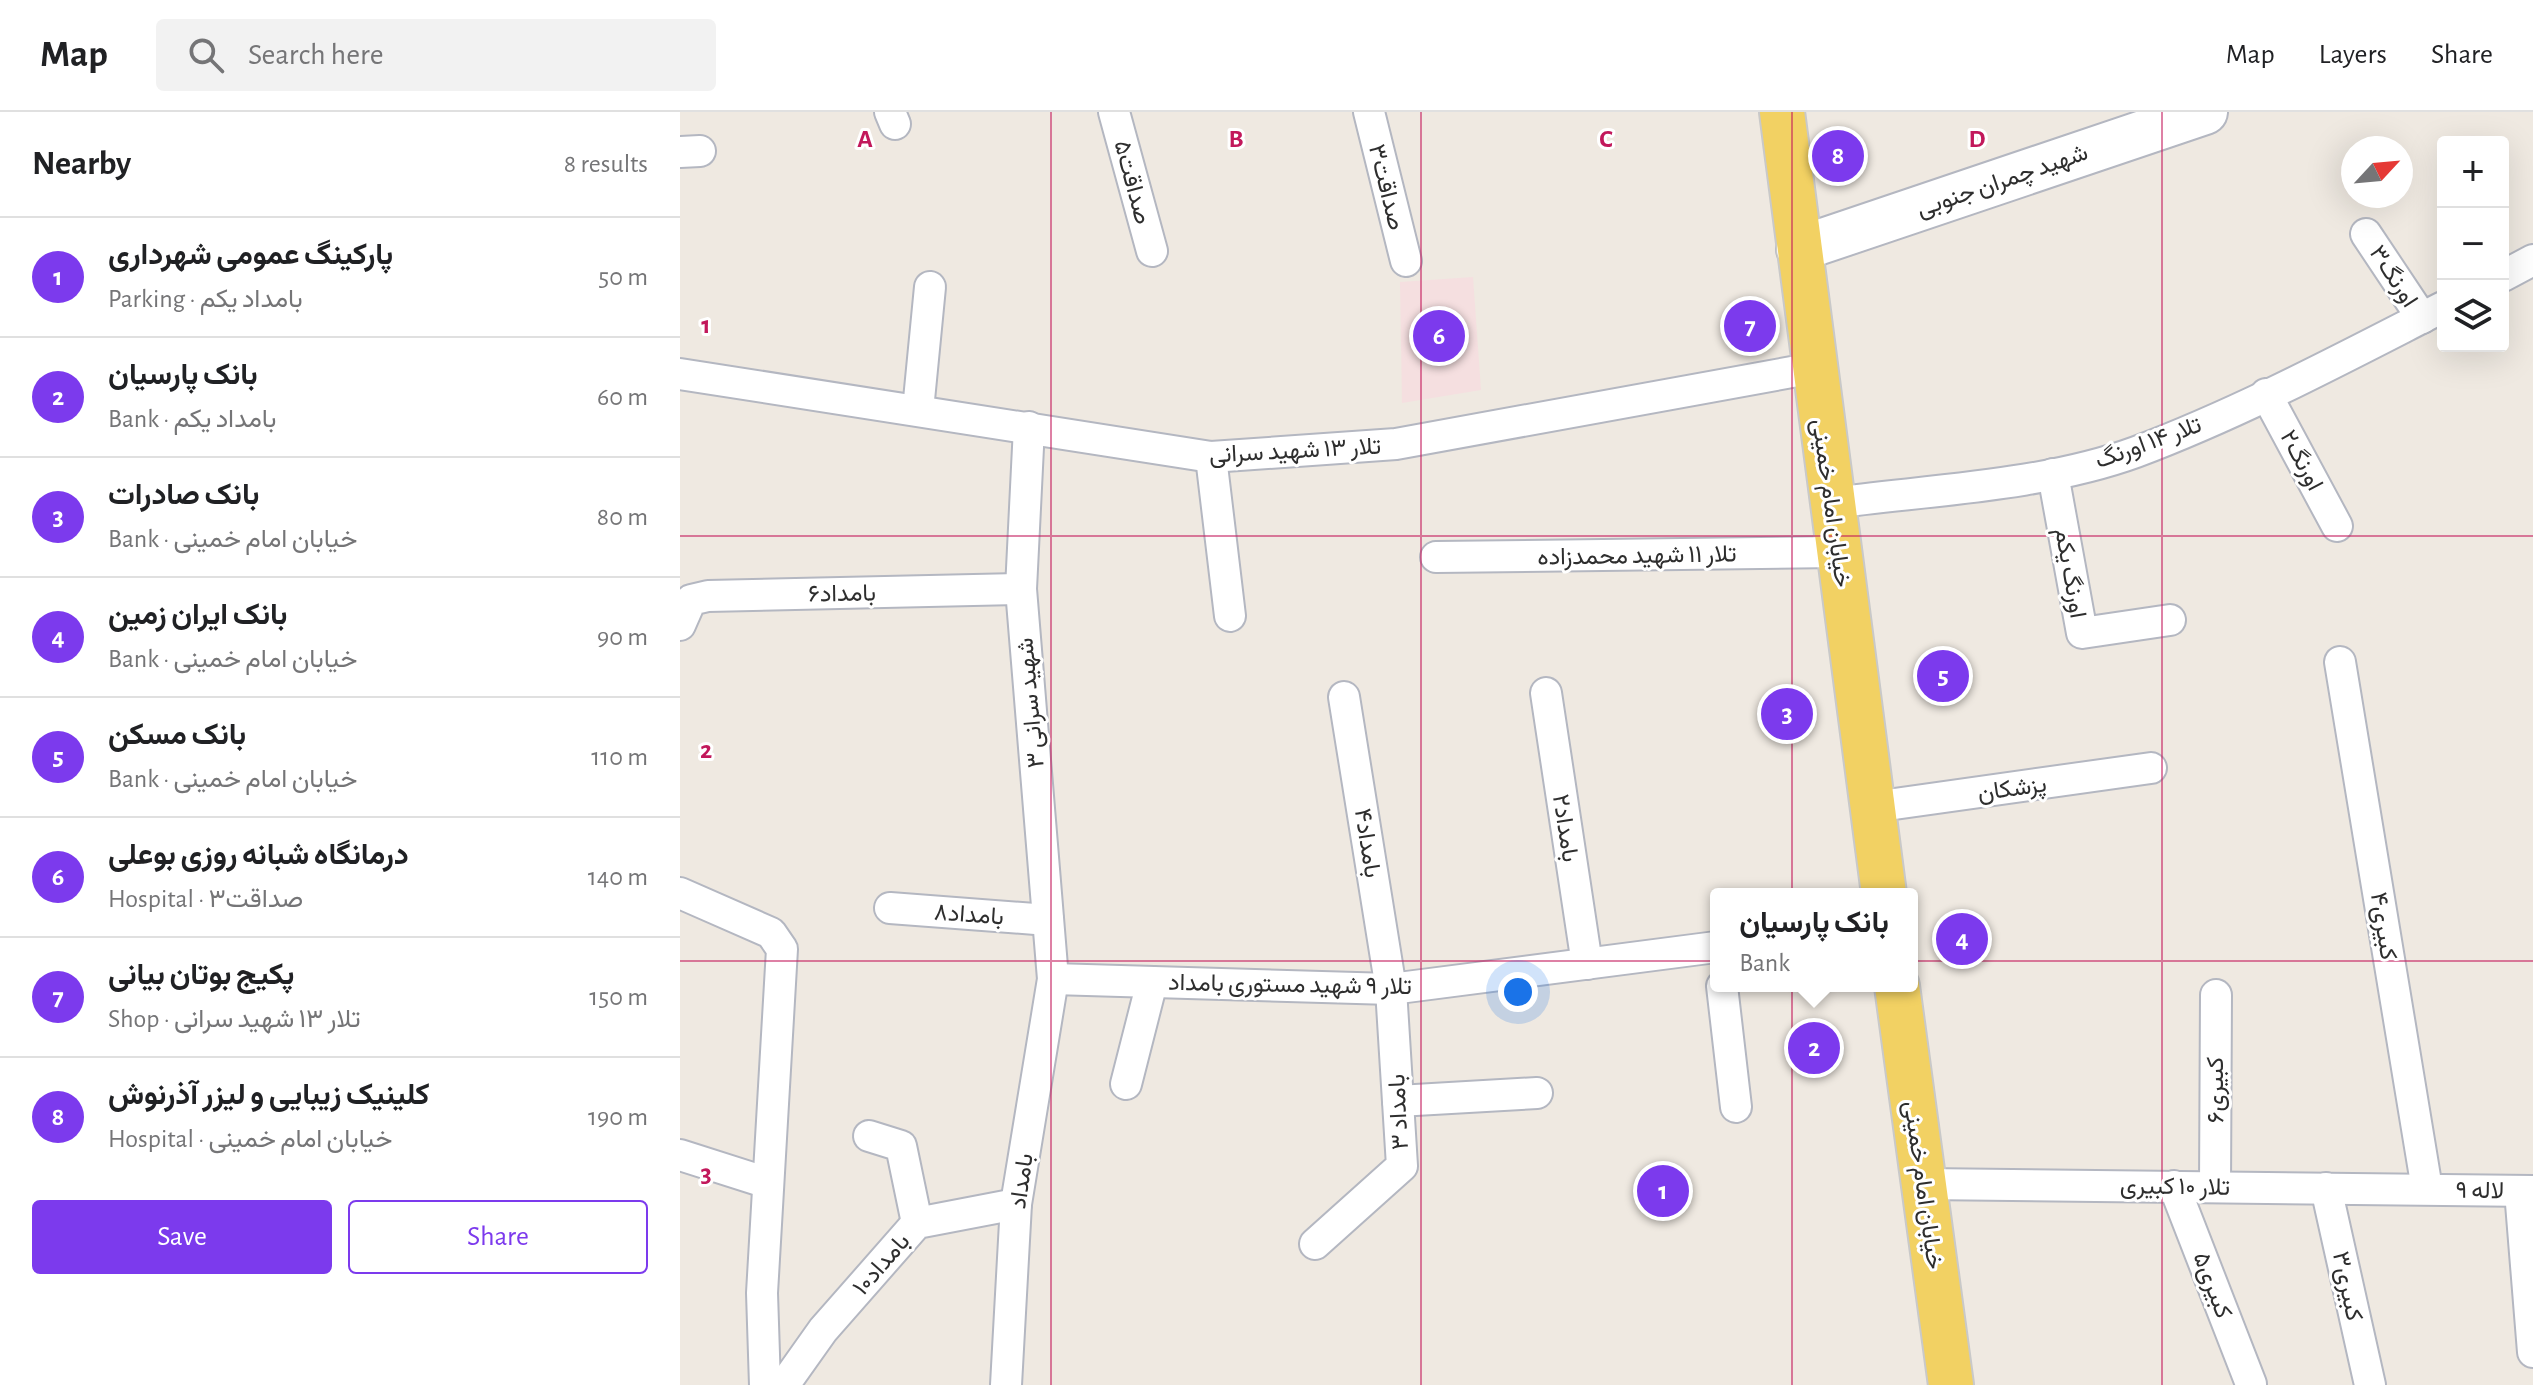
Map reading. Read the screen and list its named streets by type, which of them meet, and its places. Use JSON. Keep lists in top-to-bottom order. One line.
{"streets":{"main road":["شهید چمران جنوبی","خیابان امام خمینی"],"street":["صداقت۵","صداقت۳","اورنگ۳","تلار ۱۴ اورنگ","تلار ۱۳ شهید سرانی","اورنگ۲","تلار ۱۱ شهید محمدزاده","اورنگ یکم","بامداد۶","شهید سرانی ۳","پزشکان","بامداد۲","بامداد۴","بامداد۸","کبیری۴","تلار ۹ شهید مستوری بامداد","کبیری۶","بامداد ۳","بامداد","تلار ۱۰ کبیری","لاله ۹","بامداد۱۰","کبیری۵","کبیری۳"]},"crossings":[["شهید چمران جنوبی","خیابان امام خمینی"],["اورنگ۳","تلار ۱۴ اورنگ"],["تلار ۱۴ اورنگ","اورنگ۲"],["تلار ۱۴ اورنگ","خیابان امام خمینی"],["تلار ۱۴ اورنگ","اورنگ یکم"],["تلار ۱۳ شهید سرانی","خیابان امام خمینی"],["تلار ۱۳ شهید سرانی","شهید سرانی ۳"],["خیابان امام خمینی","تلار ۱۱ شهید محمدزاده"],["خیابان امام خمینی","پزشکان"],["خیابان امام خمینی","تلار ۱۰ کبیری"],["بامداد۶","شهید سرانی ۳"],["شهید سرانی ۳","بامداد۸"],["شهید سرانی ۳","تلار ۹ شهید مستوری بامداد"],["شهید سرانی ۳","بامداد"],["بامداد۲","تلار ۹ شهید مستوری بامداد"],["بامداد۴","تلار ۹ شهید مستوری بامداد"],["بامداد۴","بامداد ۳"],["کبیری۴","تلار ۱۰ کبیری"],["کبیری۴","لاله ۹"],["تلار ۹ شهید مستوری بامداد","بامداد ۳"],["تلار ۹ شهید مستوری بامداد","بامداد"],["کبیری۶","تلار ۱۰ کبیری"],["بامداد","بامداد۱۰"],["تلار ۱۰ کبیری","لاله ۹"],["تلار ۱۰ کبیری","کبیری۵"],["تلار ۱۰ کبیری","کبیری۳"]],"north":"top right","page":{"header":"Map","search":"Search here","nav":["Map","Layers","Share"],"heading":["Nearby","8 results"],"pins":["8","7","6","5","3","4","2","1"],"map_buttons":["+","−"],"list":[{"mark":"1","name":"پارکینگ عمومی شهرداری","note":"Parking · بامداد یکم","value":"50 m"},{"mark":"2","name":"بانک پارسیان","note":"Bank · بامداد یکم","value":"60 m"},{"mark":"3","name":"بانک صادرات","note":"Bank · خیابان امام خمینی","value":"80 m"},{"mark":"4","name":"بانک ایران زمین","note":"Bank · خیابان امام خمینی","value":"90 m"},{"mark":"5","name":"بانک مسکن","note":"Bank · خیابان امام خمینی","value":"110 m"},{"mark":"6","name":"درمانگاه شبانه روزی بوعلی","note":"Hospital · صداقت۳","value":"140 m"},{"mark":"7","name":"پکیج بوتان بیانی","note":"Shop · تلار ۱۳ شهید سرانی","value":"150 m"},{"mark":"8","name":"کلینیک زیبایی و لیزر آذرنوش","note":"Hospital · خیابان امام خمینی","value":"190 m"}],"popup":["بانک پارسیان","Bank"],"buttons":["Save","Share"]},"grid":{"columns":["A","B","C","D"],"rows":["1","2","3"]}}
